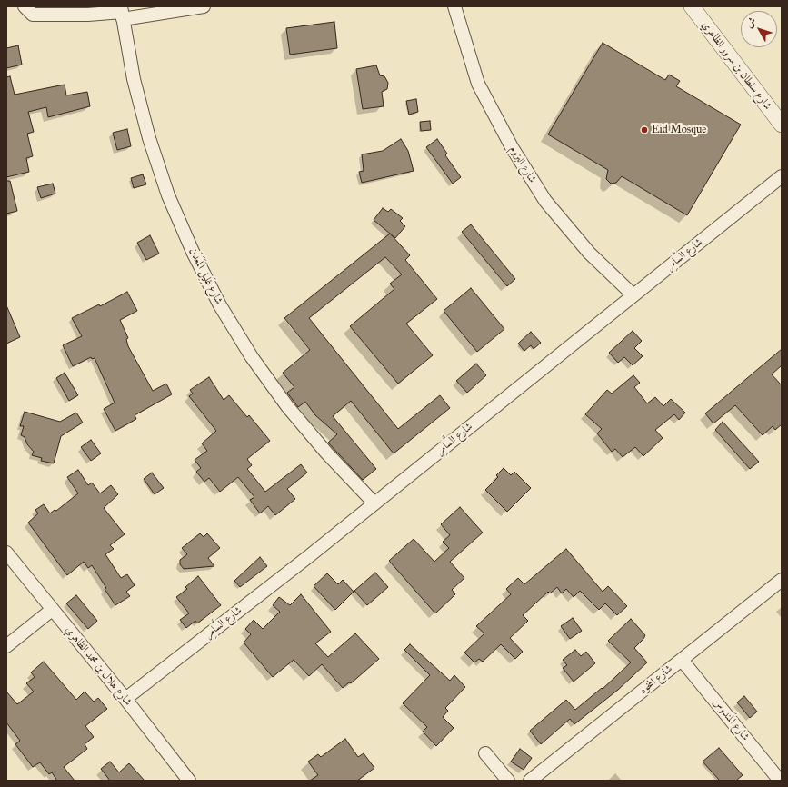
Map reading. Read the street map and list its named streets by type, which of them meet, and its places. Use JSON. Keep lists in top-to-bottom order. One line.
{"streets":{"street":["شارع سلطان بن سرور الظاهري","شارع البزوم","شارع السَّامِر","شارع غَلِيل المَعَدَن","شارع هلال بن محمد الظاهري","شارع المخوه","شارع المَندوس"]},"crossings":[["شارع البزوم","شارع السَّامِر"],["شارع السَّامِر","شارع غَلِيل المَعَدَن"],["شارع السَّامِر","شارع هلال بن محمد الظاهري"],["شارع المخوه","شارع المَندوس"]],"places":["Eid Mosque"],"north":"top left"}
